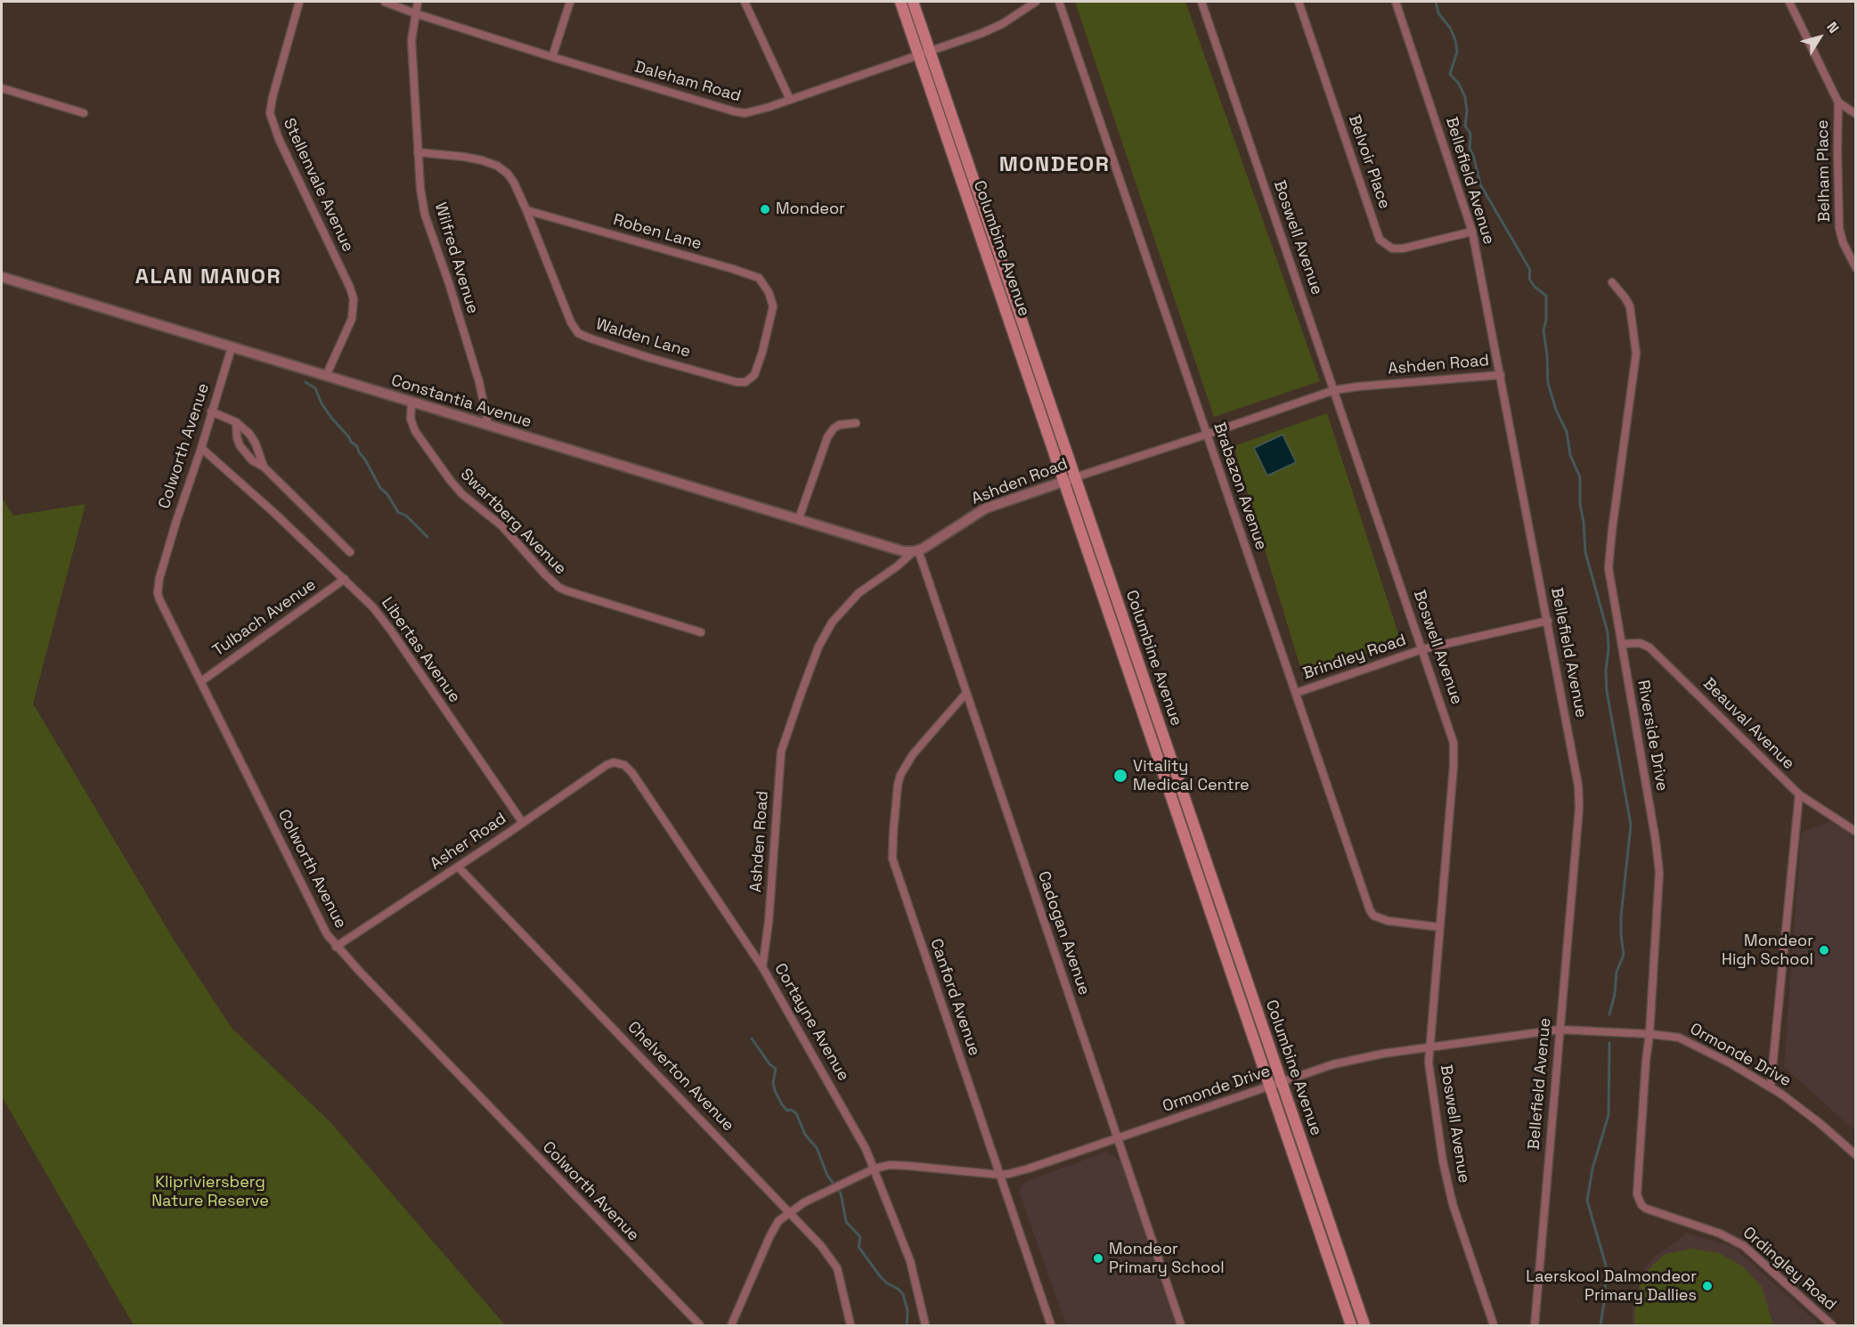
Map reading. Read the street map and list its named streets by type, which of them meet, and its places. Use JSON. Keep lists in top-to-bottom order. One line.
{"streets":{"main road":["Columbine Avenue"],"street":["Daleham Road","Belvoir Place","Belham Place","Bellefield Avenue","Stellenvale Avenue","Roben Lane","Boswell Avenue","Wilfred Avenue","Walden Lane","Ashden Road","Constantia Avenue","Colworth Avenue","Brabazon Avenue","Swartberg Avenue","Tulbach Avenue","Libertas Avenue","Brindley Road","Beauval Avenue","Riverside Drive","Asher Road","Cadogan Avenue","Canford Avenue","Cortayne Avenue","Ormonde Drive","Chelverton Avenue","Ordingley Road"]},"crossings":[["Daleham Road","Columbine Avenue"],["Daleham Road","Wilfred Avenue"],["Belvoir Place","Bellefield Avenue"],["Bellefield Avenue","Ashden Road"],["Bellefield Avenue","Brindley Road"],["Bellefield Avenue","Ormonde Drive"],["Stellenvale Avenue","Constantia Avenue"],["Roben Lane","Walden Lane"],["Boswell Avenue","Ashden Road"],["Boswell Avenue","Brabazon Avenue"],["Boswell Avenue","Brindley Road"],["Boswell Avenue","Ormonde Drive"],["Columbine Avenue","Ashden Road"],["Columbine Avenue","Ormonde Drive"],["Wilfred Avenue","Walden Lane"],["Wilfred Avenue","Constantia Avenue"],["Ashden Road","Constantia Avenue"],["Ashden Road","Brabazon Avenue"],["Ashden Road","Cadogan Avenue"],["Ashden Road","Cortayne Avenue"],["Constantia Avenue","Colworth Avenue"],["Constantia Avenue","Swartberg Avenue"],["Constantia Avenue","Cadogan Avenue"],["Colworth Avenue","Tulbach Avenue"],["Colworth Avenue","Libertas Avenue"],["Colworth Avenue","Asher Road"],["Brabazon Avenue","Brindley Road"],["Tulbach Avenue","Libertas Avenue"],["Libertas Avenue","Asher Road"],["Beauval Avenue","Riverside Drive"],["Riverside Drive","Ormonde Drive"],["Riverside Drive","Ordingley Road"],["Asher Road","Cortayne Avenue"],["Asher Road","Chelverton Avenue"],["Cadogan Avenue","Canford Avenue"],["Cadogan Avenue","Ormonde Drive"],["Canford Avenue","Ormonde Drive"],["Cortayne Avenue","Ormonde Drive"],["Ormonde Drive","Chelverton Avenue"]],"districts":["MONDEOR","ALAN MANOR"],"parks":["Klipriviersberg Nature Reserve"],"places":["Mondeor","Vitality Medical Centre","Mondeor High School","Mondeor Primary School","Laerskool Dalmondeor Primary Dallies"],"north":"top right"}
